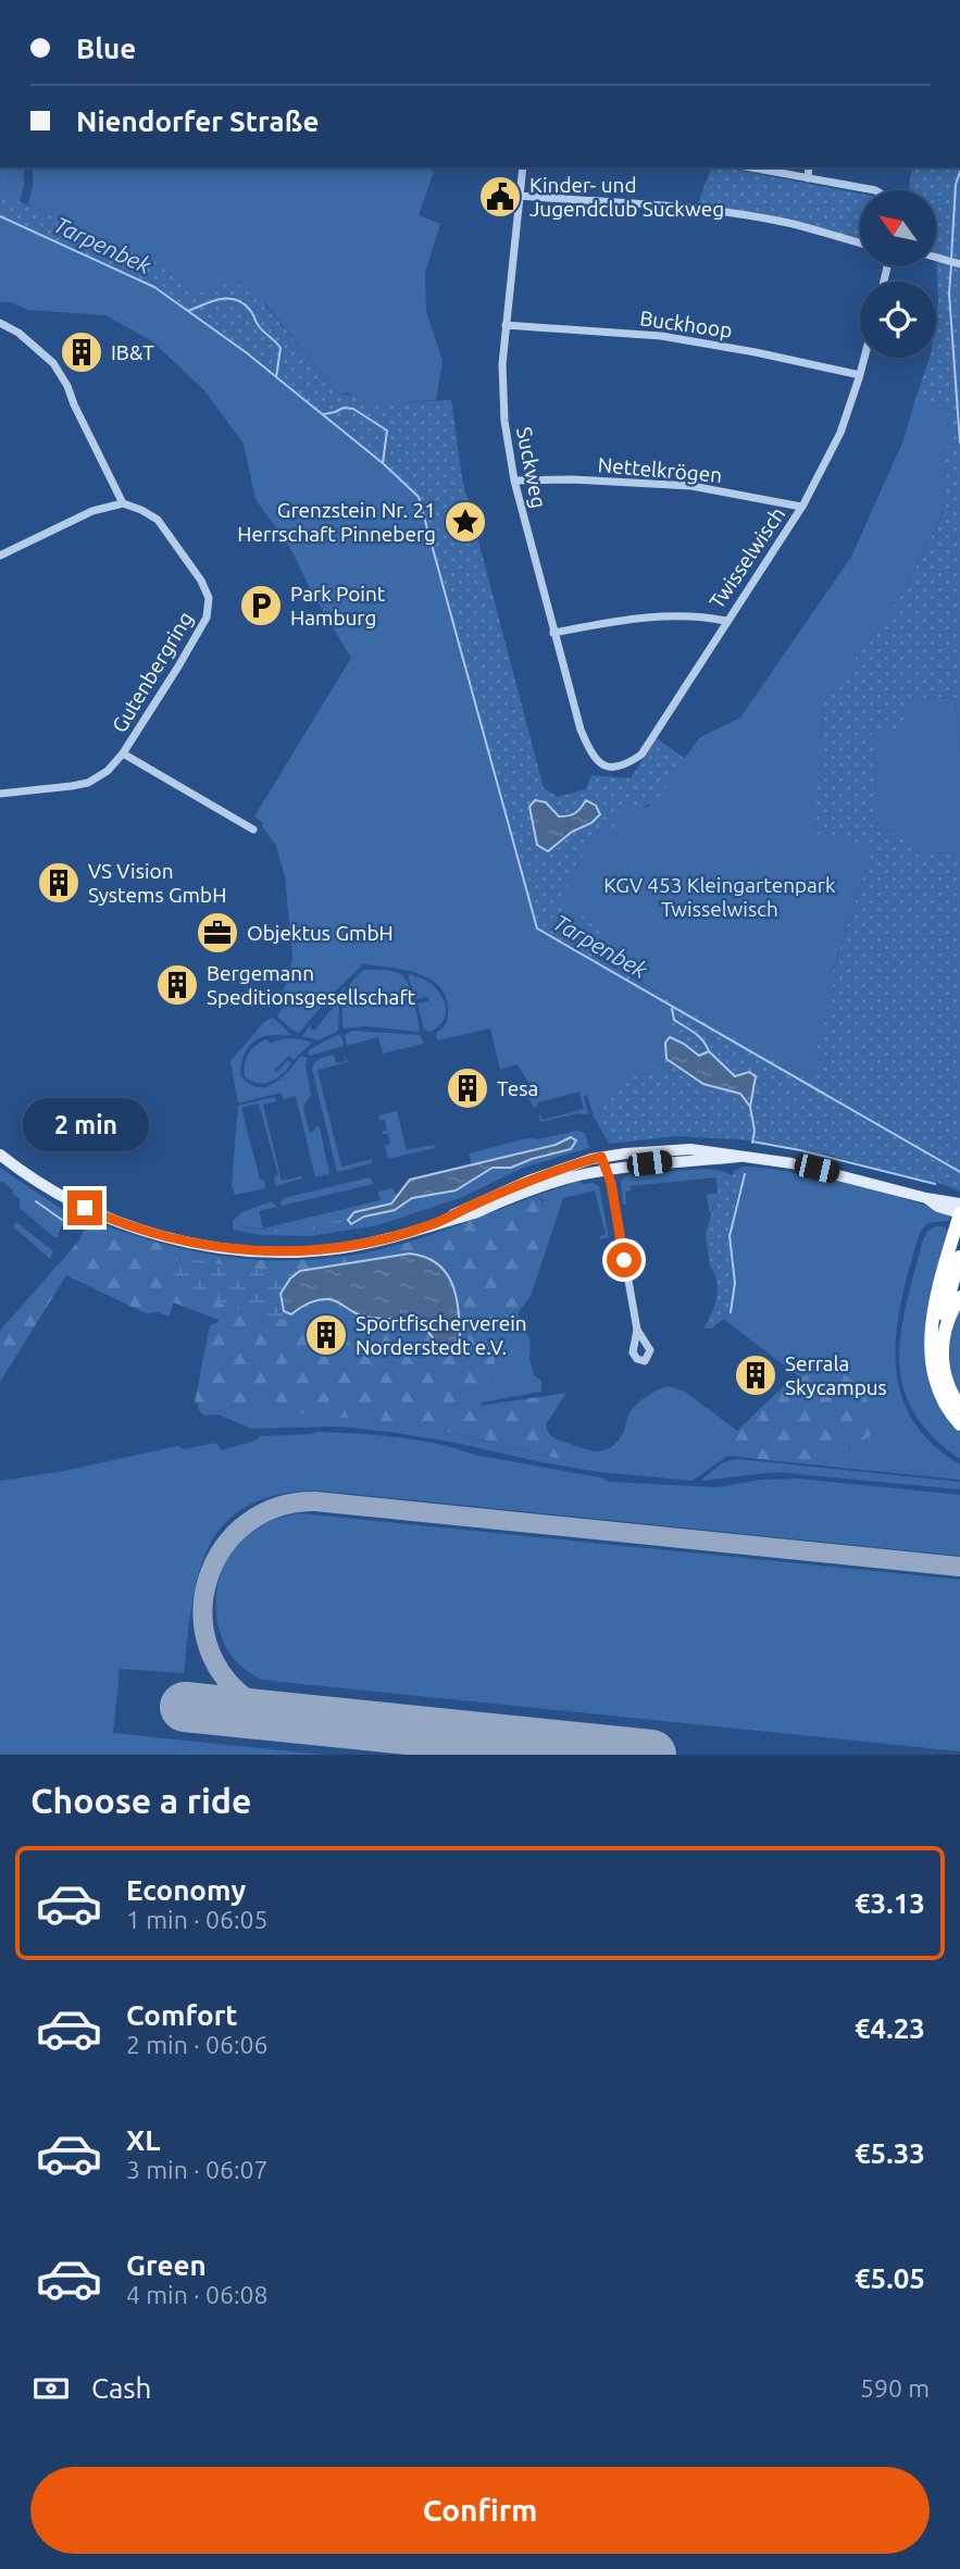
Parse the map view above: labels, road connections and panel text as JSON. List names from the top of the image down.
{
  "streets": {
    "street": [
      "Buckhoop",
      "Suckweg",
      "Nettelkrögen",
      "Twisselwisch",
      "Gutenbergring"
    ]
  },
  "crossings": [
    ["Buckhoop", "Suckweg"],
    ["Buckhoop", "Twisselwisch"],
    ["Suckweg", "Nettelkrögen"],
    ["Suckweg", "Twisselwisch"],
    ["Nettelkrögen", "Twisselwisch"]
  ],
  "water": ["Tarpenbek"],
  "parks": ["KGV 453 Kleingartenpark Twisselwisch"],
  "places": {
    "public building": ["Kinder- und Jugendclub Suckweg"],
    "building": [
      "IB&T",
      "VS Vision Systems GmbH",
      "Bergemann Speditionsgesellschaft",
      "Tesa",
      "Sportfischerverein Norderstedt e.V.",
      "Serrala Skycampus"
    ],
    "place": ["Grenzstein Nr. 21 Herrschaft Pinneberg"],
    "parking": ["Park Point Hamburg"],
    "office": ["Objektus GmbH"]
  },
  "north": "top left",
  "page": {
    "banner": ["Blue", "Niendorfer Straße"],
    "bubble": "2 min",
    "heading": "Choose a ride",
    "list": [
      {
        "name": "Economy",
        "note": "1 min · 06:05",
        "value": "€3.13"
      },
      {
        "name": "Comfort",
        "note": "2 min · 06:06",
        "value": "€4.23"
      },
      {
        "name": "XL",
        "note": "3 min · 06:07",
        "value": "€5.33"
      },
      {
        "name": "Green",
        "note": "4 min · 06:08",
        "value": "€5.05"
      }
    ],
    "pay": ["Cash", "590 m"],
    "buttons": "Confirm"
  }
}
